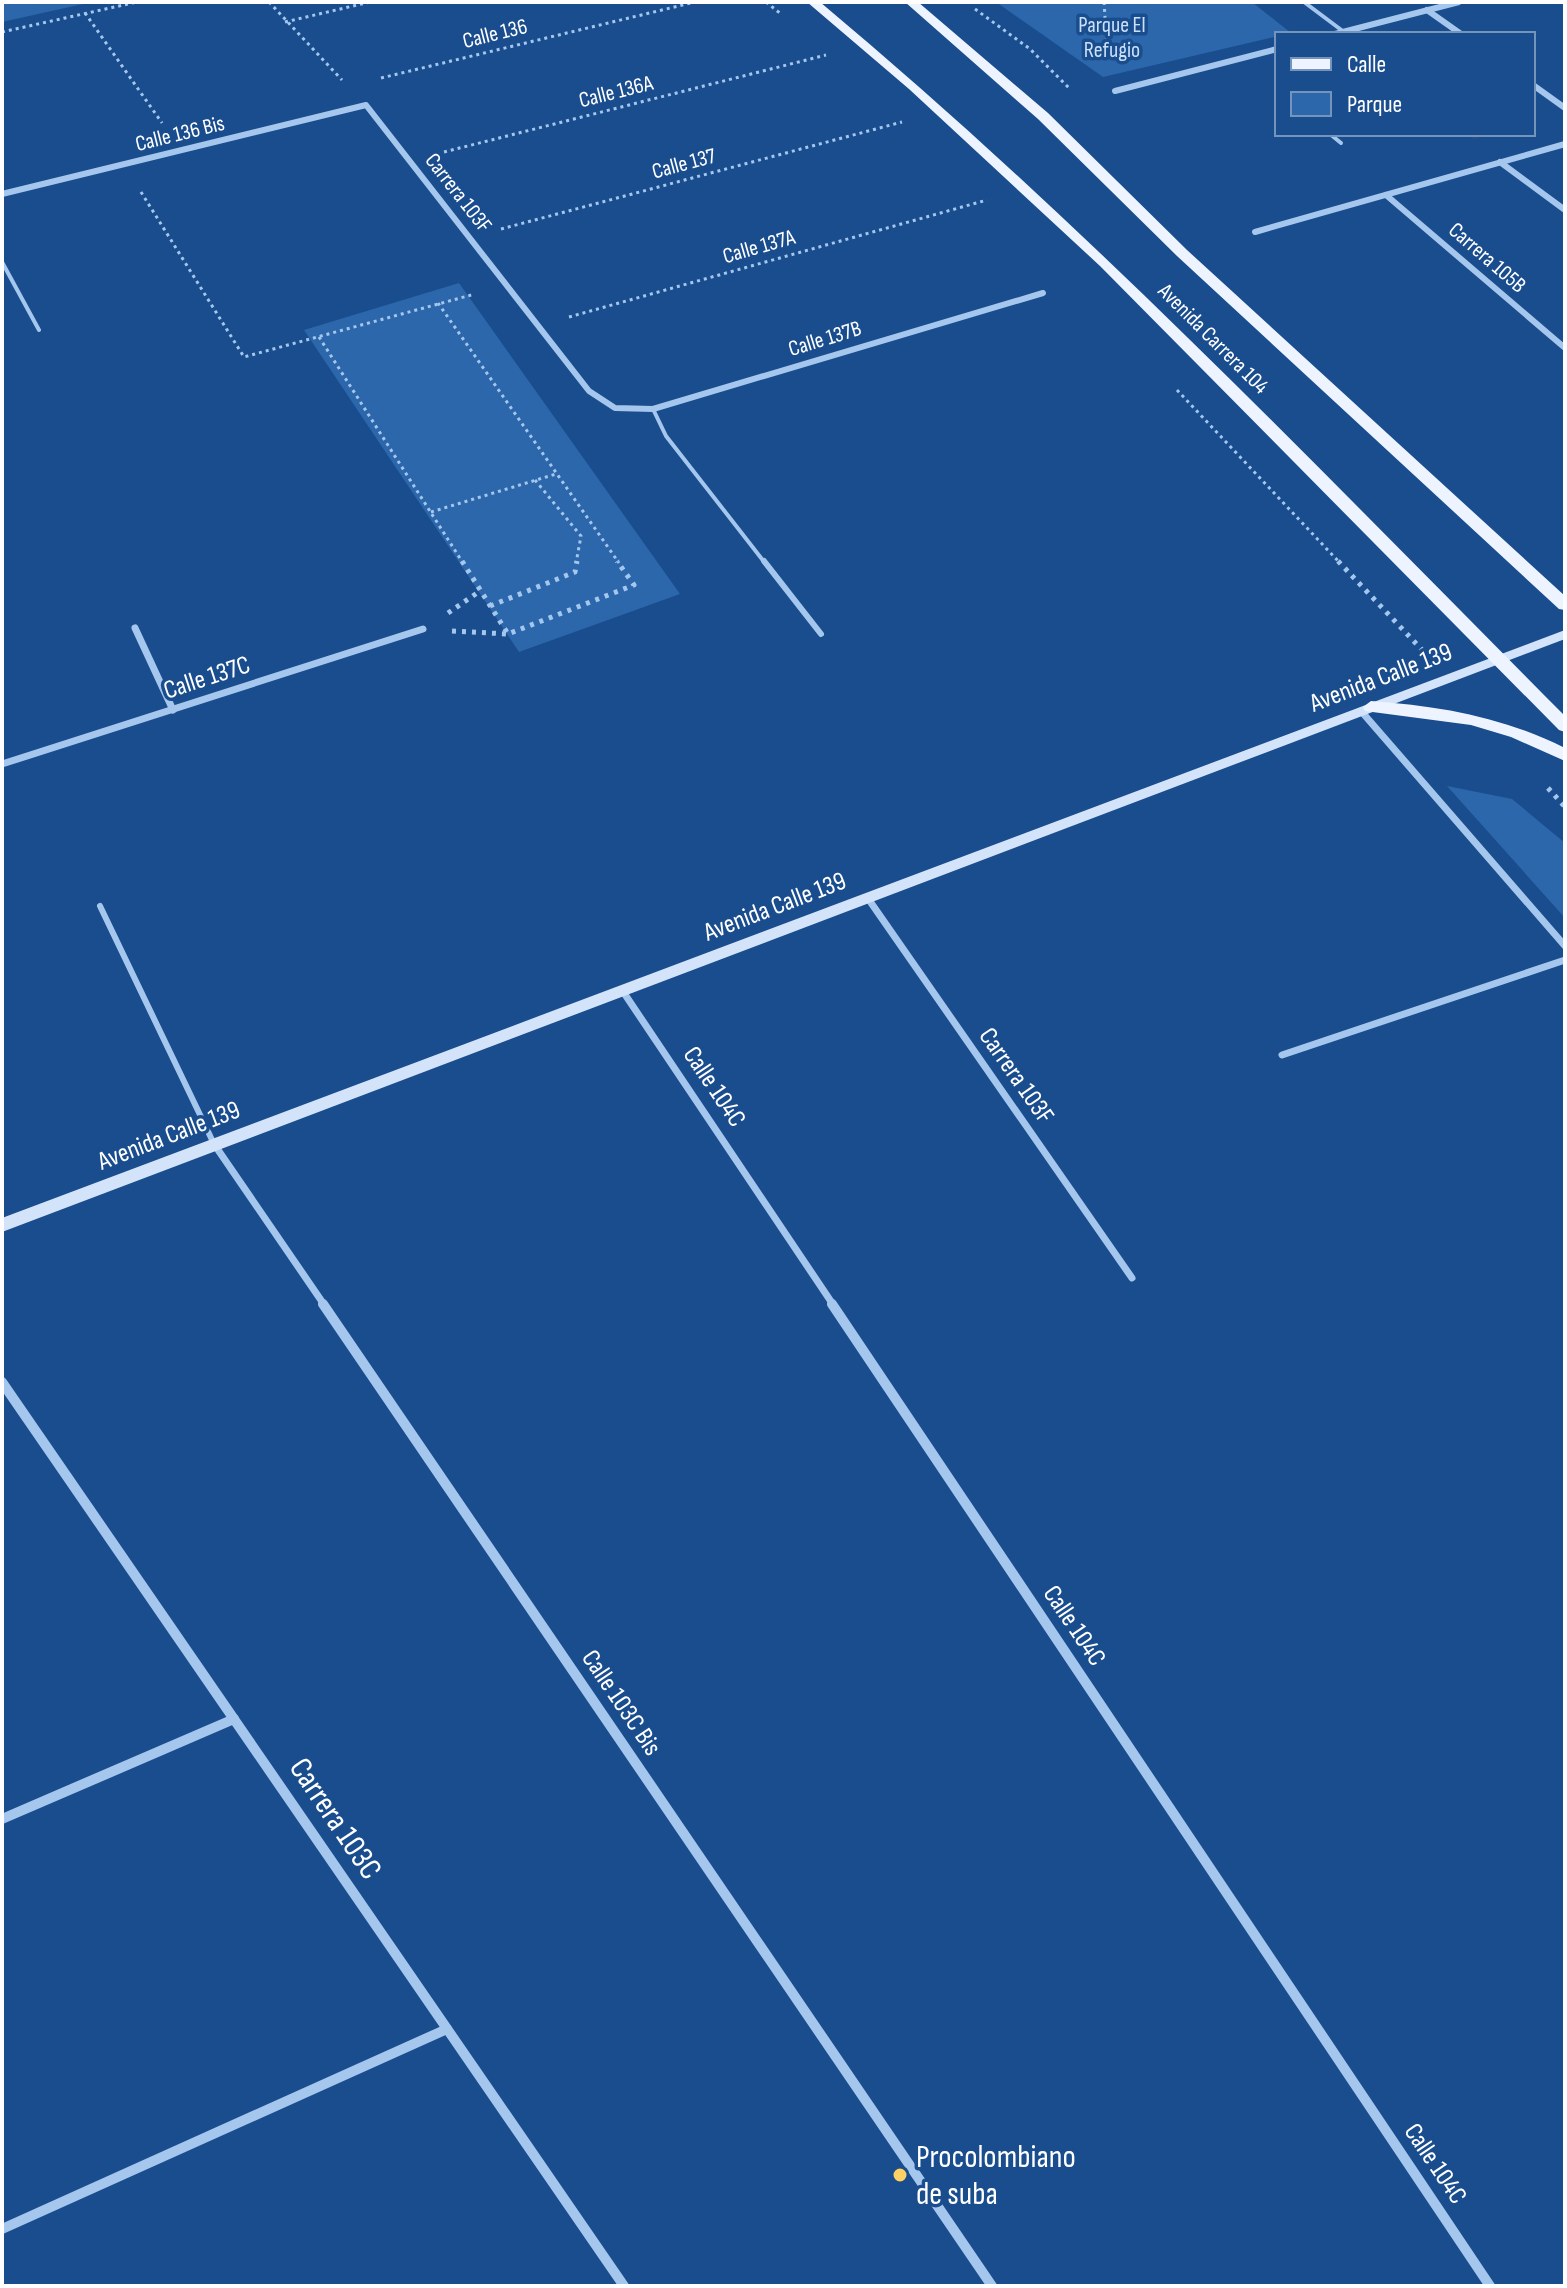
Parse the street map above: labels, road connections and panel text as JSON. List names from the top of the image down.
{
  "streets": {
    "main road": ["Avenida Carrera 104", "Avenida Calle 139"],
    "street": [
      "Calle 136 Bis",
      "Carrera 103F",
      "Carrera 105B",
      "Calle 137B",
      "Calle 137C",
      "Calle 104C",
      "Calle 103C Bis",
      "Carrera 103C"
    ],
    "path": [
      "Calle 136",
      "Calle 136A",
      "Calle 137",
      "Calle 137A"
    ]
  },
  "crossings": [
    ["Calle 136A", "Carrera 103F"],
    ["Calle 136 Bis", "Carrera 103F"],
    ["Calle 137", "Carrera 103F"],
    ["Carrera 103F", "Calle 137A"],
    ["Carrera 103F", "Calle 137B"],
    ["Carrera 103F", "Avenida Calle 139"],
    ["Avenida Carrera 104", "Avenida Calle 139"],
    ["Avenida Calle 139", "Calle 104C"],
    ["Avenida Calle 139", "Calle 103C Bis"]
  ],
  "parks": ["Parque El Refugio"],
  "places": ["Procolombiano de suba"],
  "legend": ["Calle", "Parque"]
}
